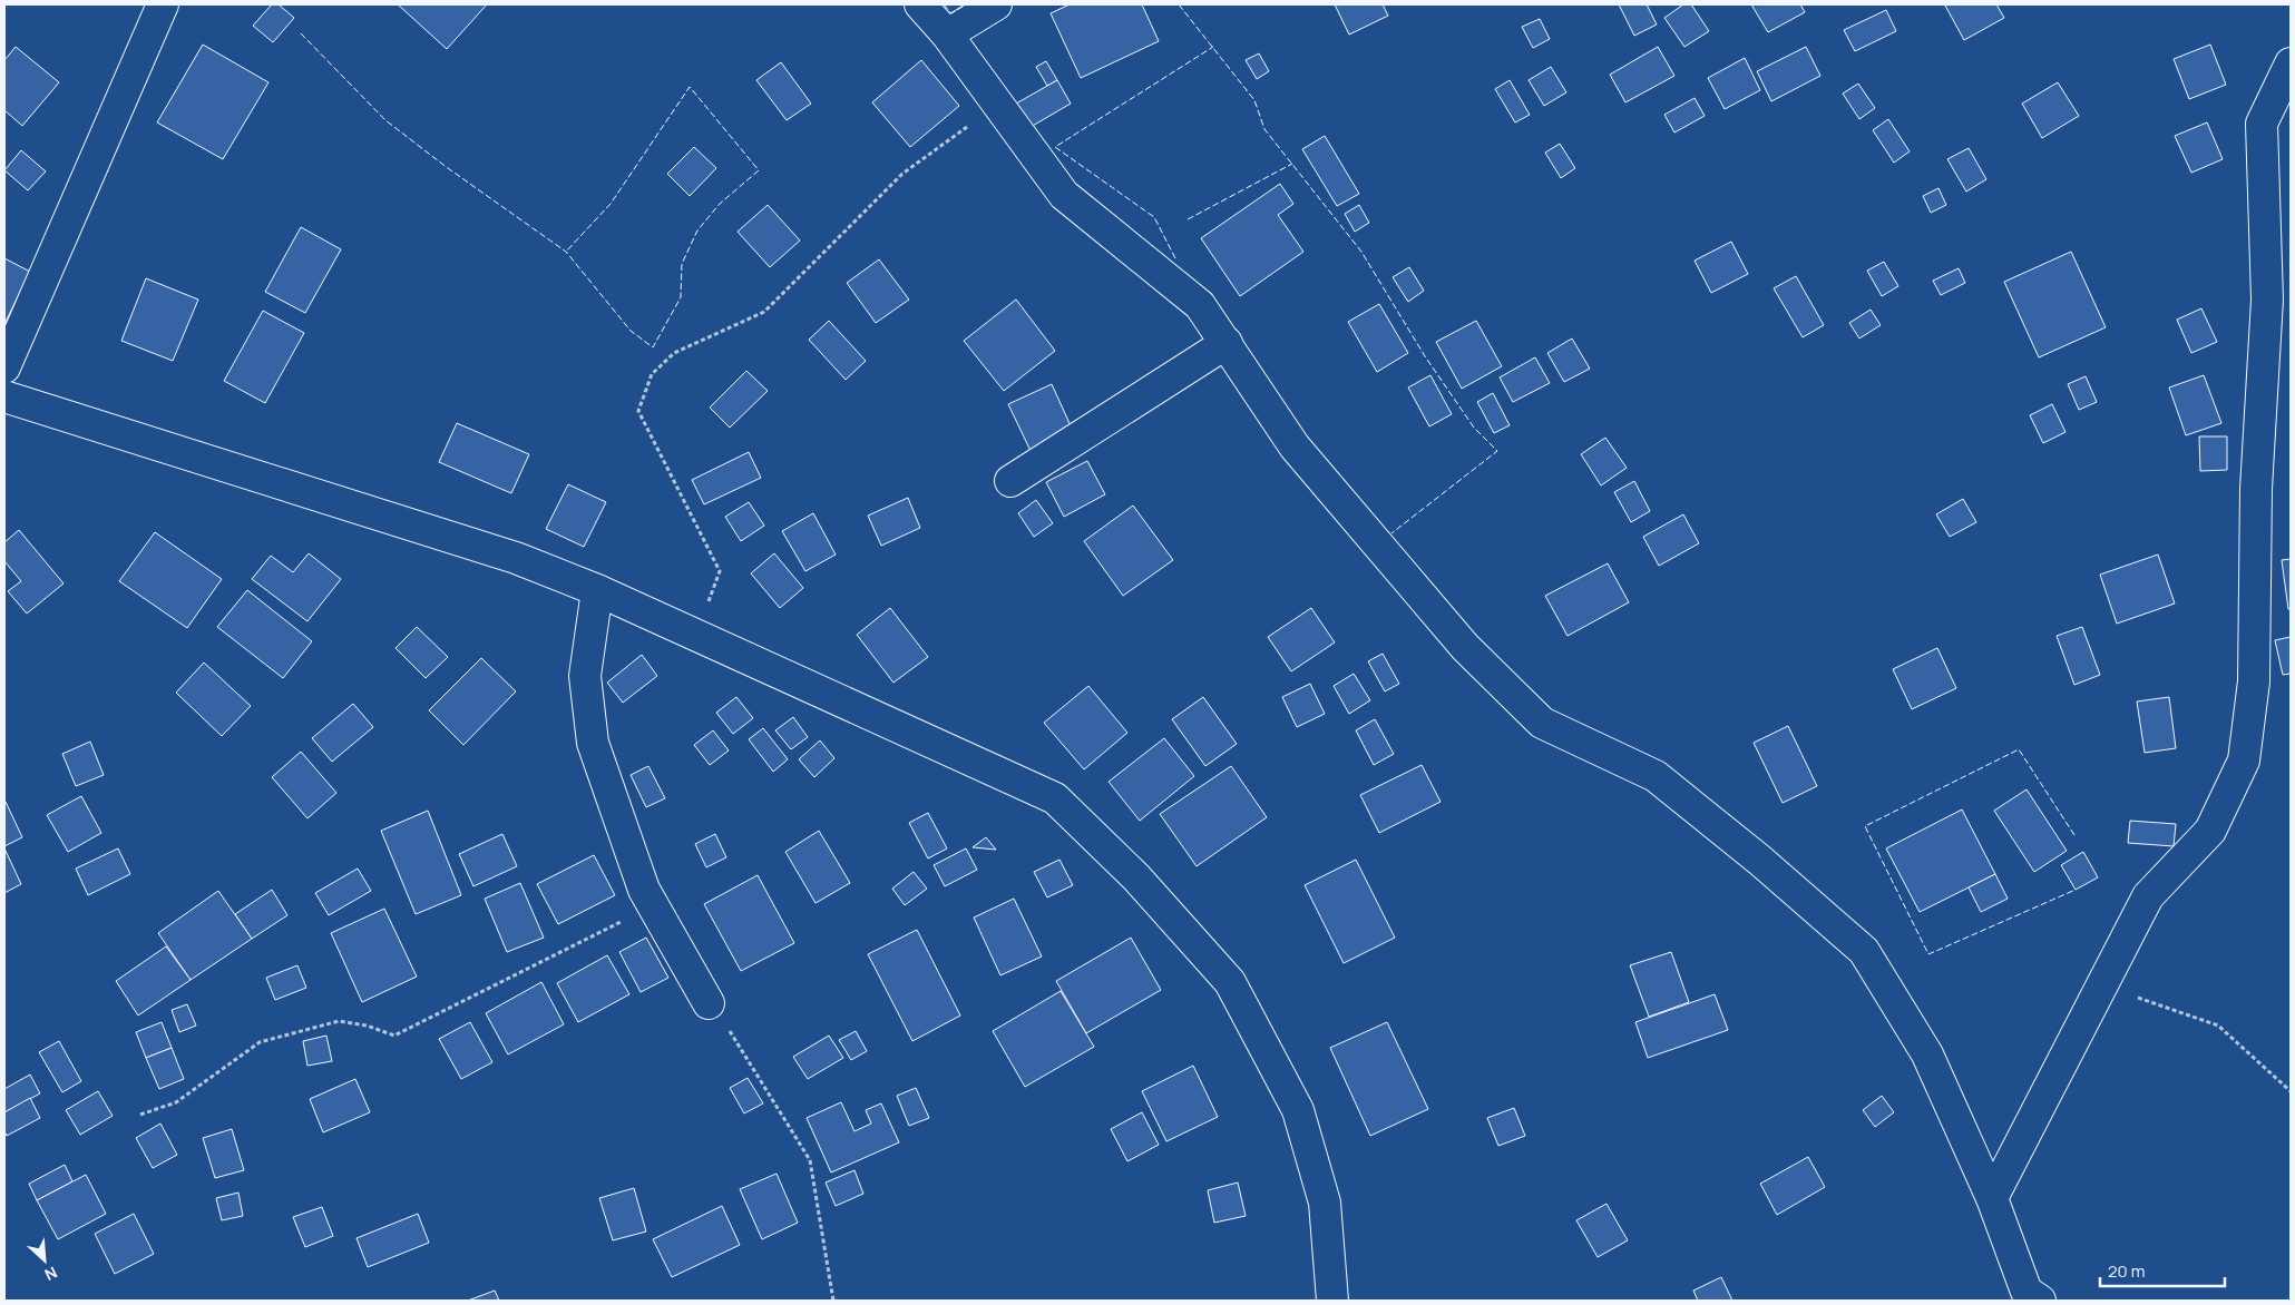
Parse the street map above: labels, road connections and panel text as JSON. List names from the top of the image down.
{
  "scale_bar": "20 m",
  "north": "bottom right"
}
